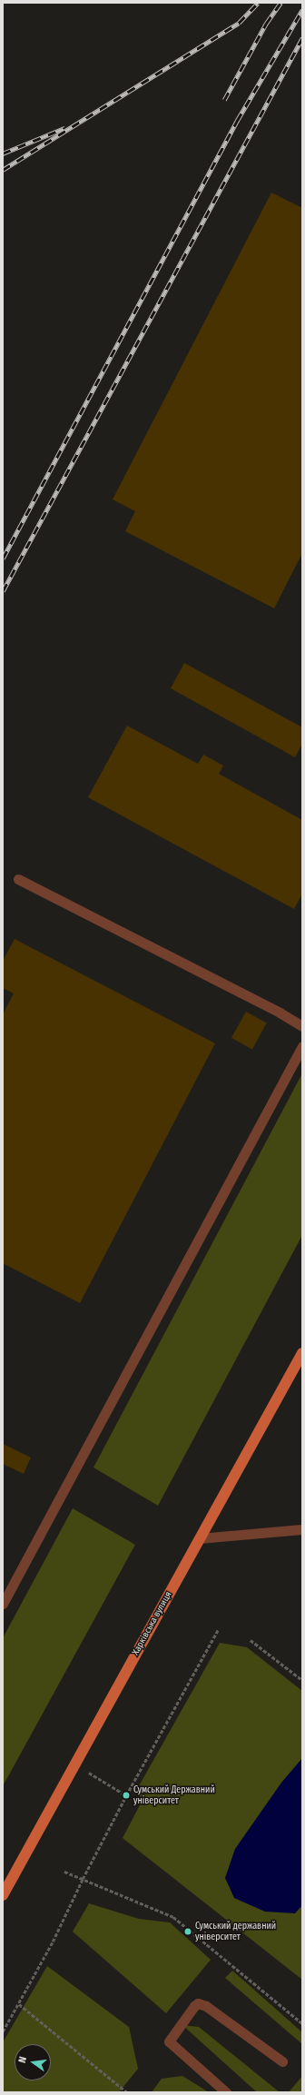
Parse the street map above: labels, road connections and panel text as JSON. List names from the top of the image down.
{
  "streets": {
    "main road": ["Харківська вулиця"]
  },
  "places": ["Сумський Державний університет", "Сумський державний університет"],
  "north": "left"
}
